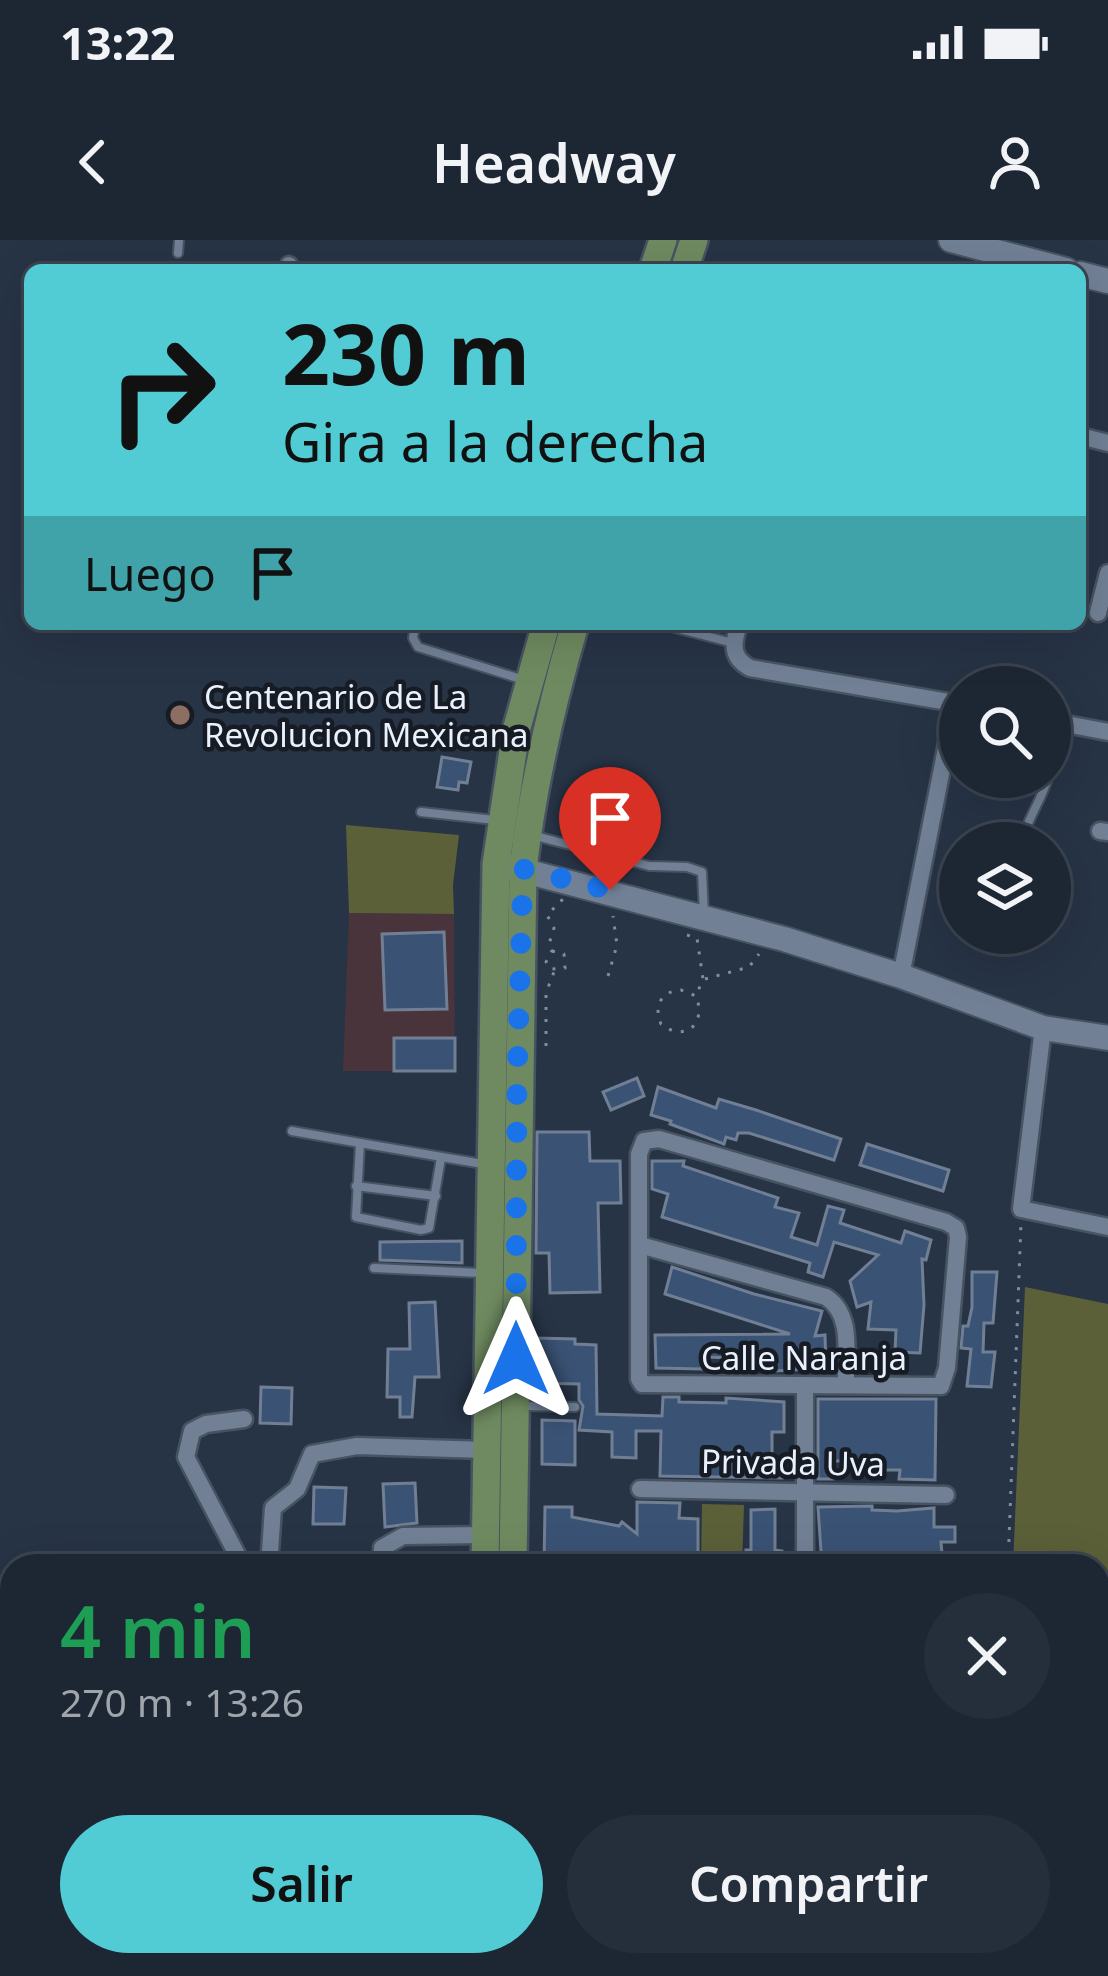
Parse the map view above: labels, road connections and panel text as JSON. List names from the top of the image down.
{
  "streets": {
    "street": ["Calle Naranja", "Privada Uva"]
  },
  "places": ["Centenario de La Revolucion Mexicana"],
  "page": {
    "status": "13:22",
    "header": "Headway",
    "turn": ["230 m", "Gira a la derecha"],
    "then": "Luego",
    "heading": ["4 min", "270 m · 13:26"],
    "buttons": ["Salir", "Compartir"]
  }
}
